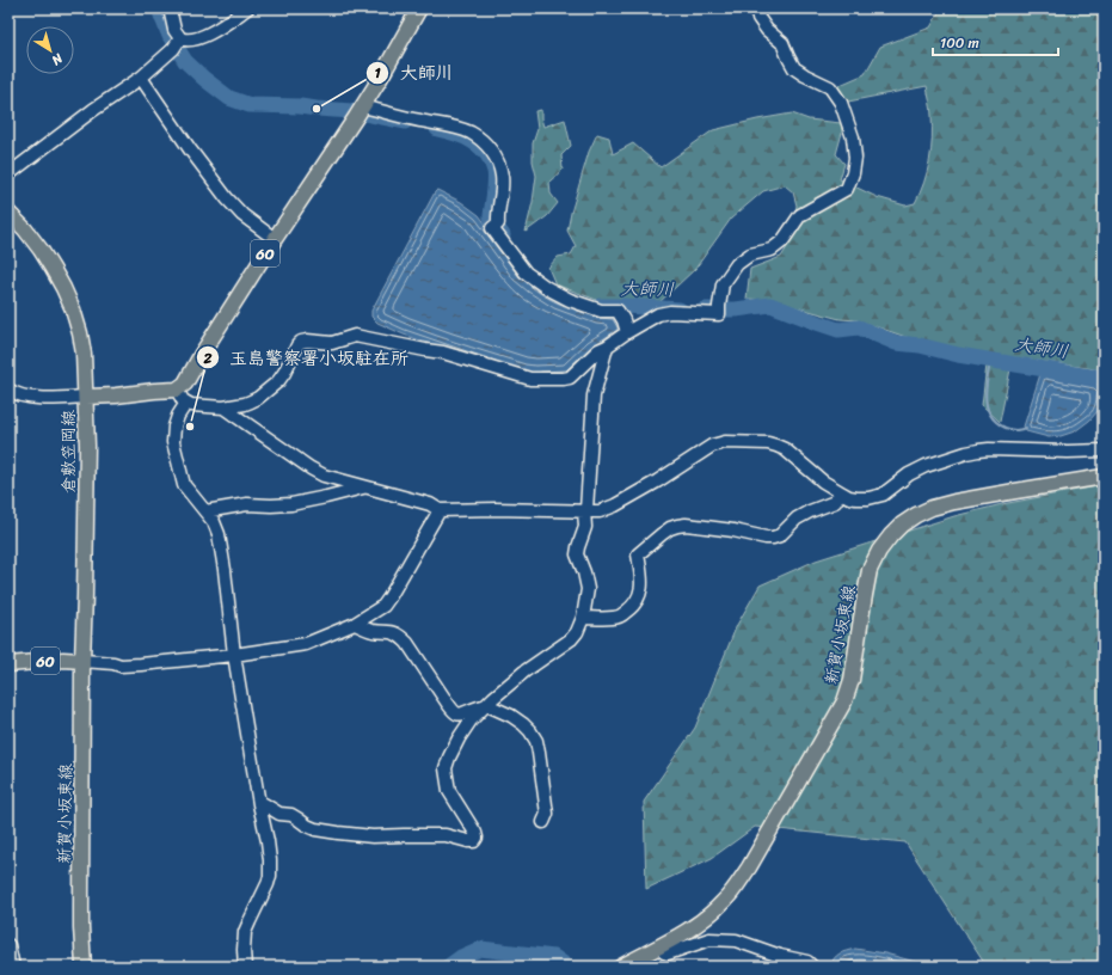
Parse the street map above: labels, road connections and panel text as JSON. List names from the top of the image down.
{
  "streets": {
    "main road": ["60", "倉敷笠岡線", "新賀小坂東線"]
  },
  "crossings": [
    ["60", "倉敷笠岡線"],
    ["60", "新賀小坂東線"],
    ["倉敷笠岡線", "新賀小坂東線"]
  ],
  "water": ["大師川"],
  "places": ["大師川", "玉島警察署小坂駐在所"],
  "scale_bar": "100 m",
  "north": "bottom right"
}
